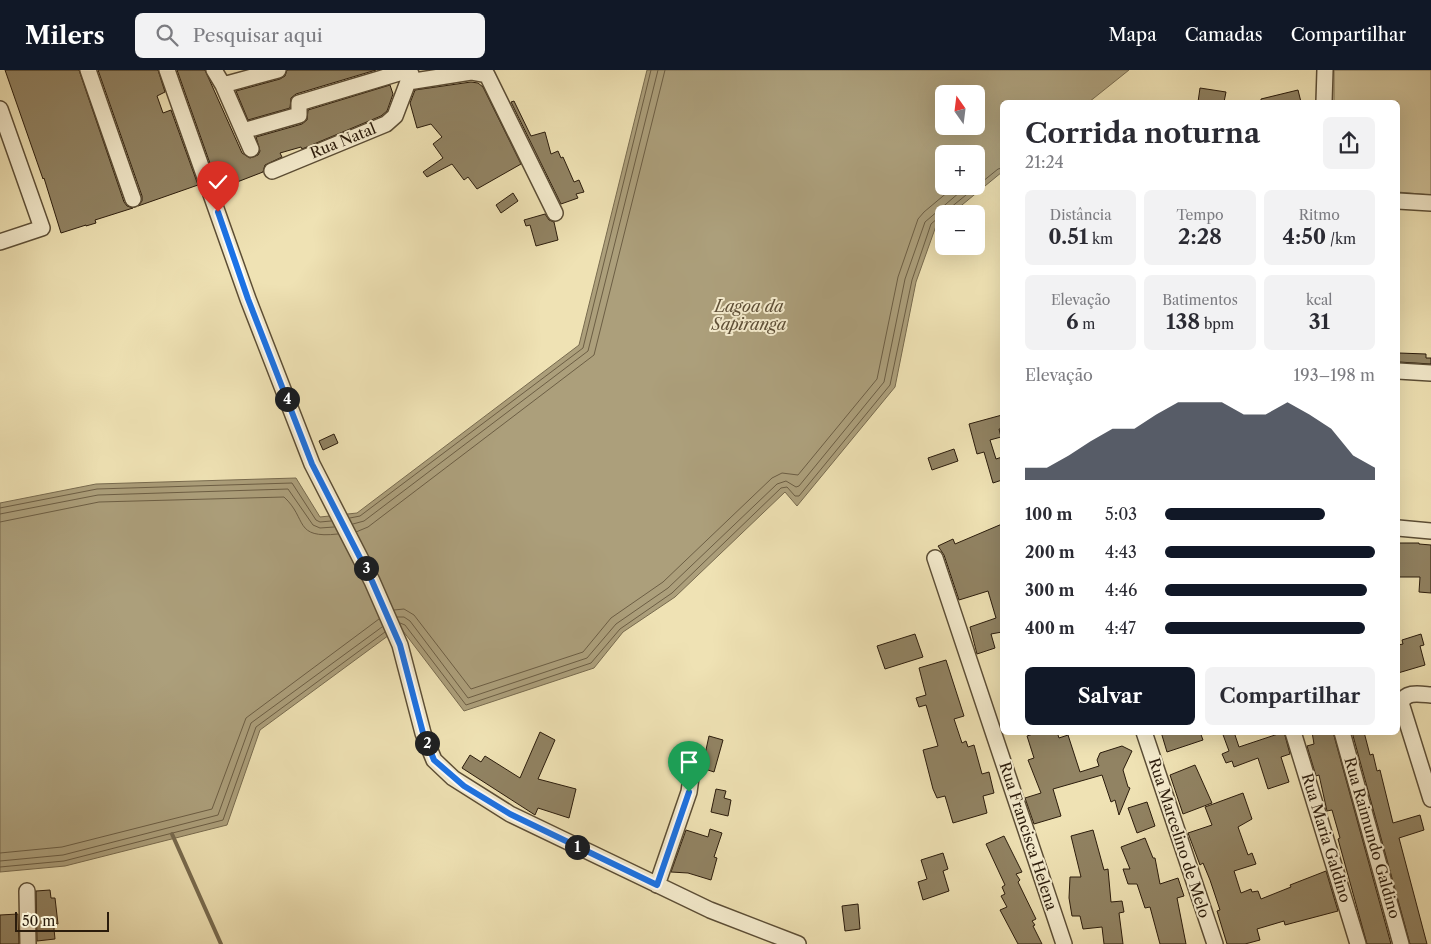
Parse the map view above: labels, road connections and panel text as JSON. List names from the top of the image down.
{
  "streets": {
    "street": [
      "Rua Natal",
      "Rua Francisca Helena",
      "Rua Marcelino de Melo",
      "Rua Maria Galdino",
      "Rua Raimundo Galdino"
    ]
  },
  "water": ["Lagoa da Sapiranga"],
  "scale_bar": "50 m",
  "north": "top",
  "page": {
    "header": "Milers",
    "search": "Pesquisar aqui",
    "nav": ["Mapa", "Camadas", "Compartilhar"],
    "map_buttons": ["+", "−"],
    "heading": ["Corrida noturna", "21:24"],
    "stats": [
      ["Distância", "0.51 km"],
      ["Tempo", "2:28"],
      ["Ritmo", "4:50 /km"],
      ["Elevação", "6 m"],
      ["Batimentos", "138 bpm"],
      ["kcal", "31"]
    ],
    "chart": ["Elevação", "193–198 m"],
    "pins": [
      "4",
      "3",
      "2",
      "1"
    ],
    "list": [
      {
        "name": "100 m",
        "note": "5:03"
      },
      {
        "name": "200 m",
        "note": "4:43"
      },
      {
        "name": "300 m",
        "note": "4:46"
      },
      {
        "name": "400 m",
        "note": "4:47"
      }
    ],
    "buttons": ["Salvar", "Compartilhar"],
    "scale": "50 m"
  }
}
